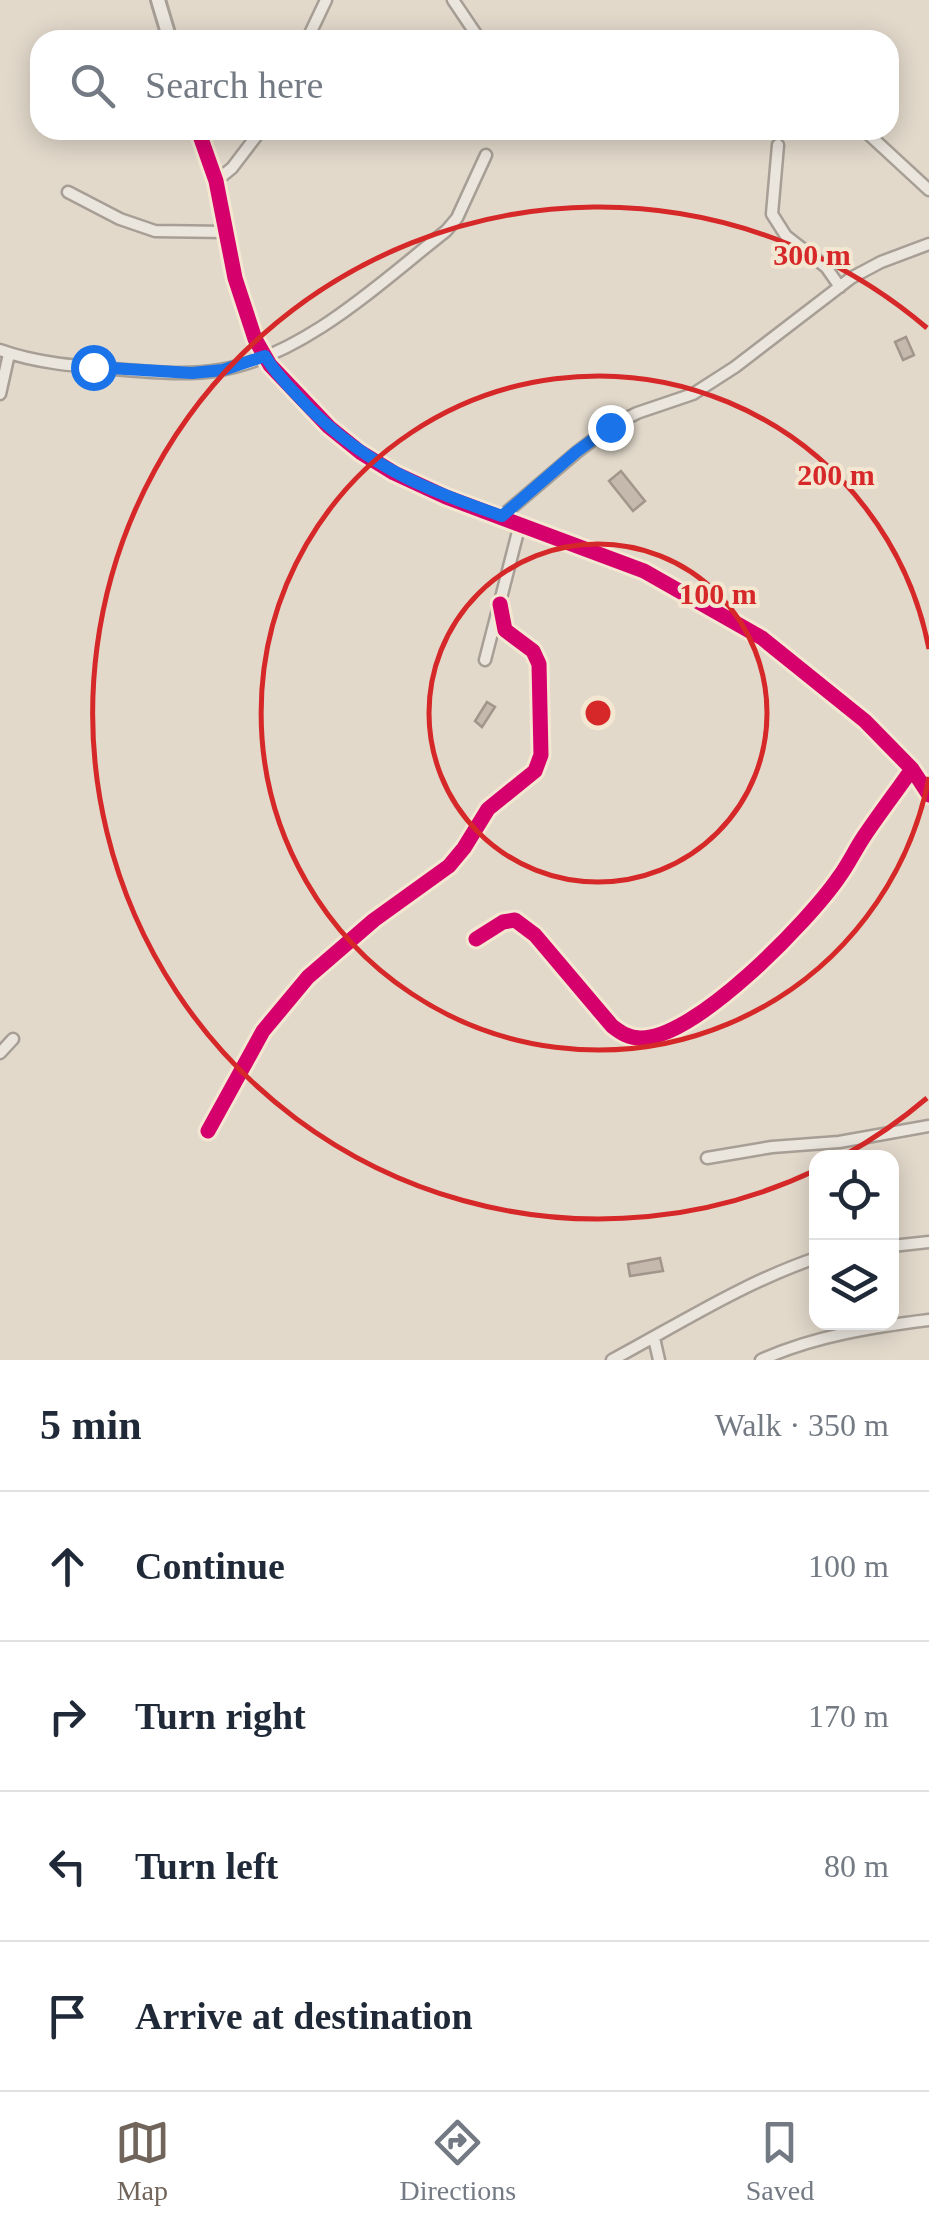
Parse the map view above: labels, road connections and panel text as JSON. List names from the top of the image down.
{
  "page": {
    "search": "Search here",
    "heading": ["5 min", "Walk · 350 m"],
    "list": [
      ["Continue", "100 m"],
      ["Turn right", "170 m"],
      ["Turn left", "80 m"],
      "Arrive at destination"
    ],
    "nav": ["Map", "Directions", "Saved"]
  },
  "rings": ["300 m", "200 m", "100 m"]
}
